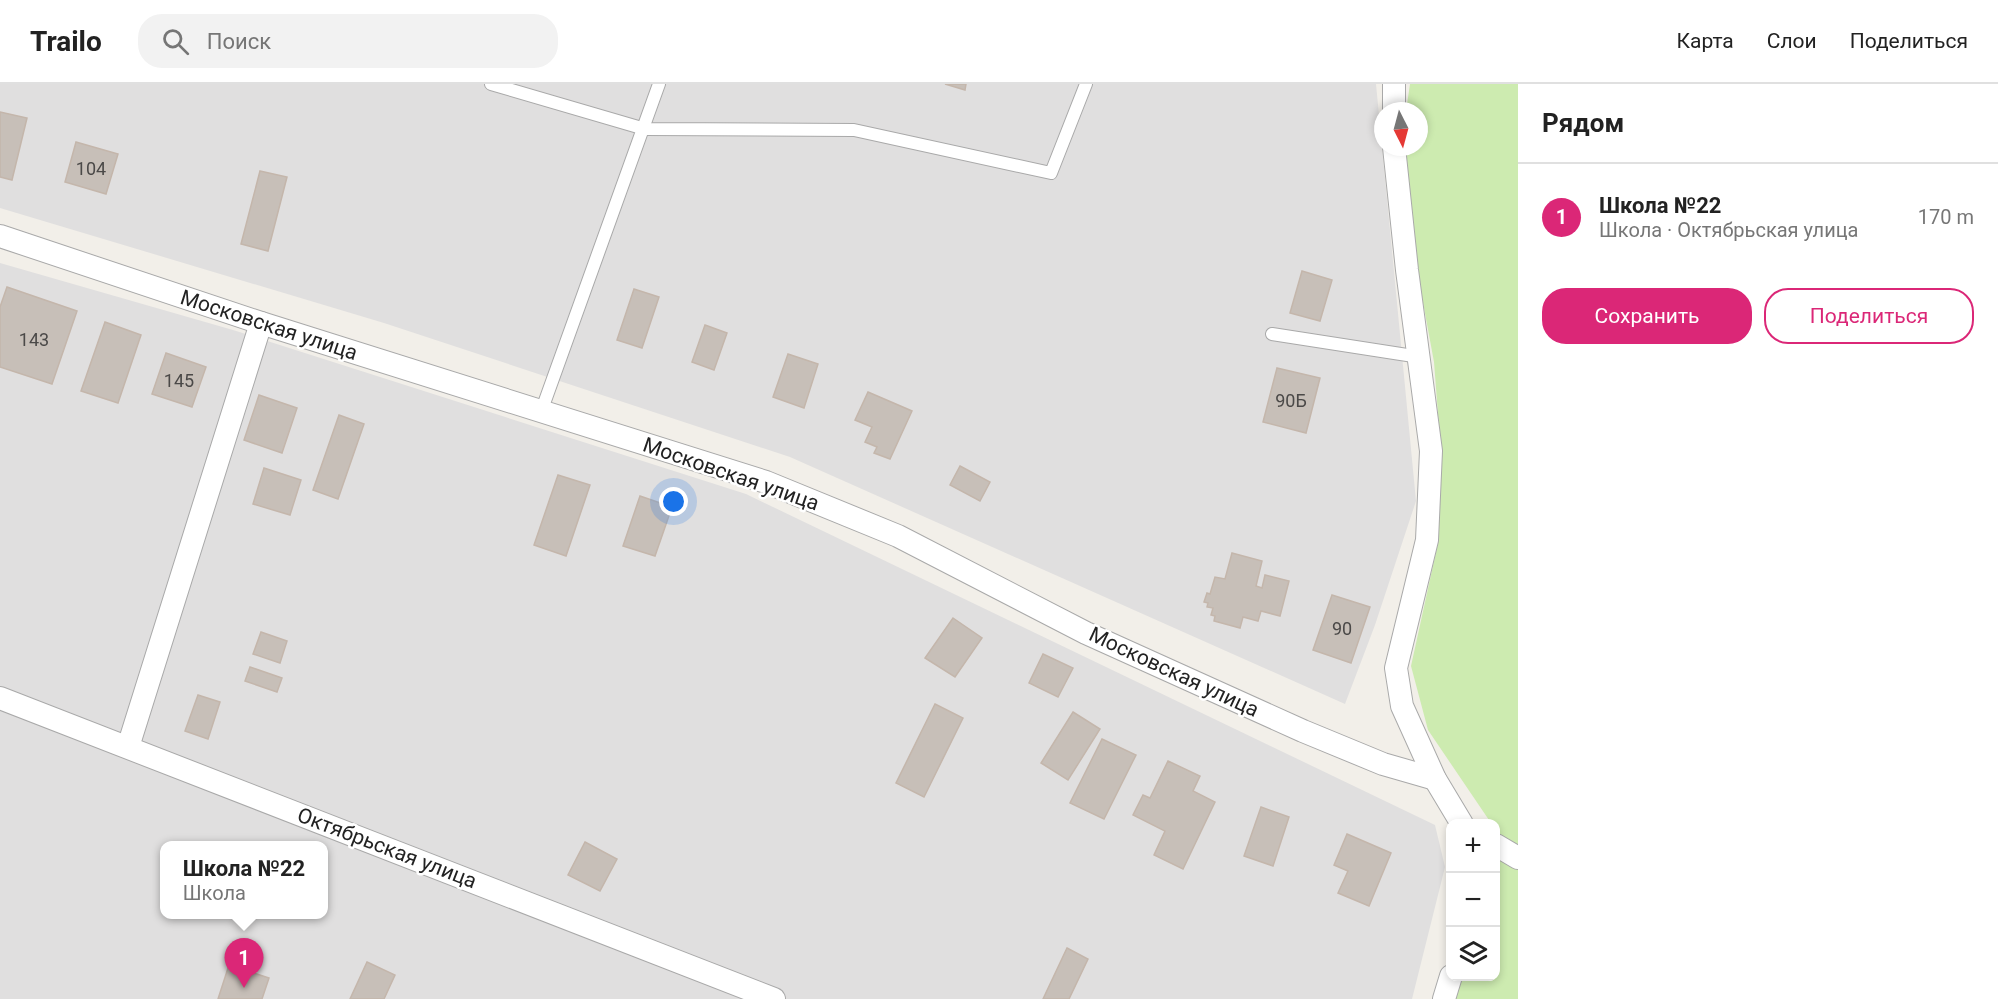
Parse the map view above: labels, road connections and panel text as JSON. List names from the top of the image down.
{
  "streets": {
    "street": ["Московская улица", "Октябрьская улица"]
  },
  "house_numbers": [
    "104",
    "143",
    "145",
    "90Б",
    "90"
  ],
  "north": "bottom",
  "page": {
    "header": "Trailo",
    "search": "Поиск",
    "nav": ["Карта", "Слои", "Поделиться"],
    "heading": "Рядом",
    "list": [
      {
        "mark": "1",
        "name": "Школа №22",
        "note": "Школа · Октябрьская улица",
        "value": "170 m"
      }
    ],
    "buttons": ["Сохранить", "Поделиться"],
    "map_buttons": ["+", "−"],
    "popup": ["Школа №22", "Школа"],
    "pins": "1"
  }
}
